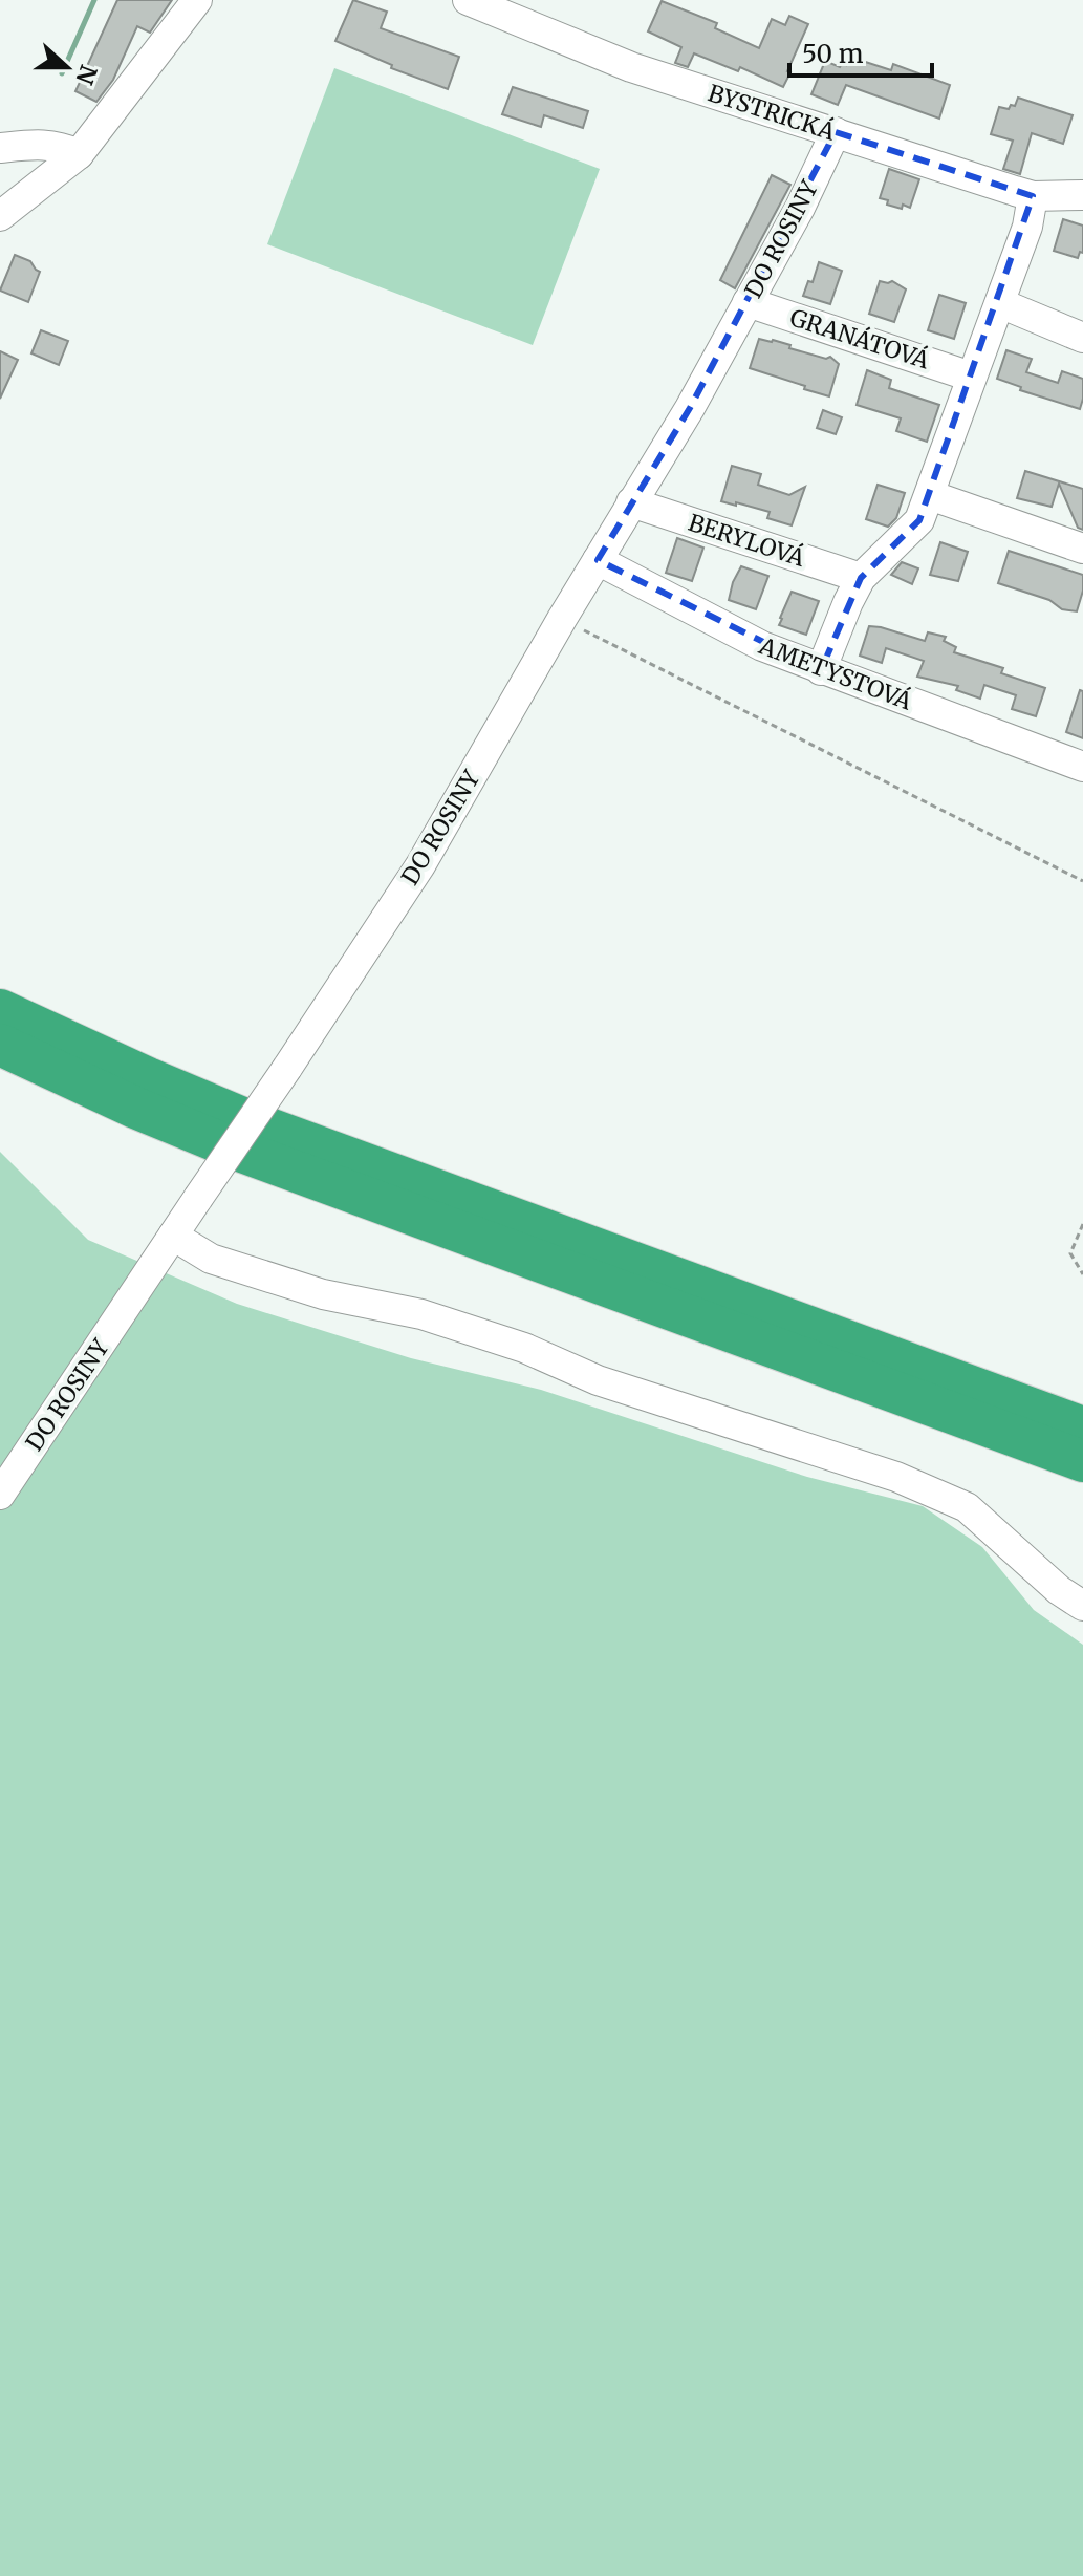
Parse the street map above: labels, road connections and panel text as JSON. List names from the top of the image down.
{
  "streets": {
    "street": [
      "BYSTRICKÁ",
      "DO ROSINY",
      "GRANÁTOVÁ",
      "BERYLOVÁ",
      "AMETYSTOVÁ"
    ]
  },
  "crossings": [
    ["BYSTRICKÁ", "DO ROSINY"],
    ["DO ROSINY", "GRANÁTOVÁ"],
    ["DO ROSINY", "BERYLOVÁ"],
    ["DO ROSINY", "AMETYSTOVÁ"]
  ],
  "scale_bar": "50 m",
  "north": "right"
}
